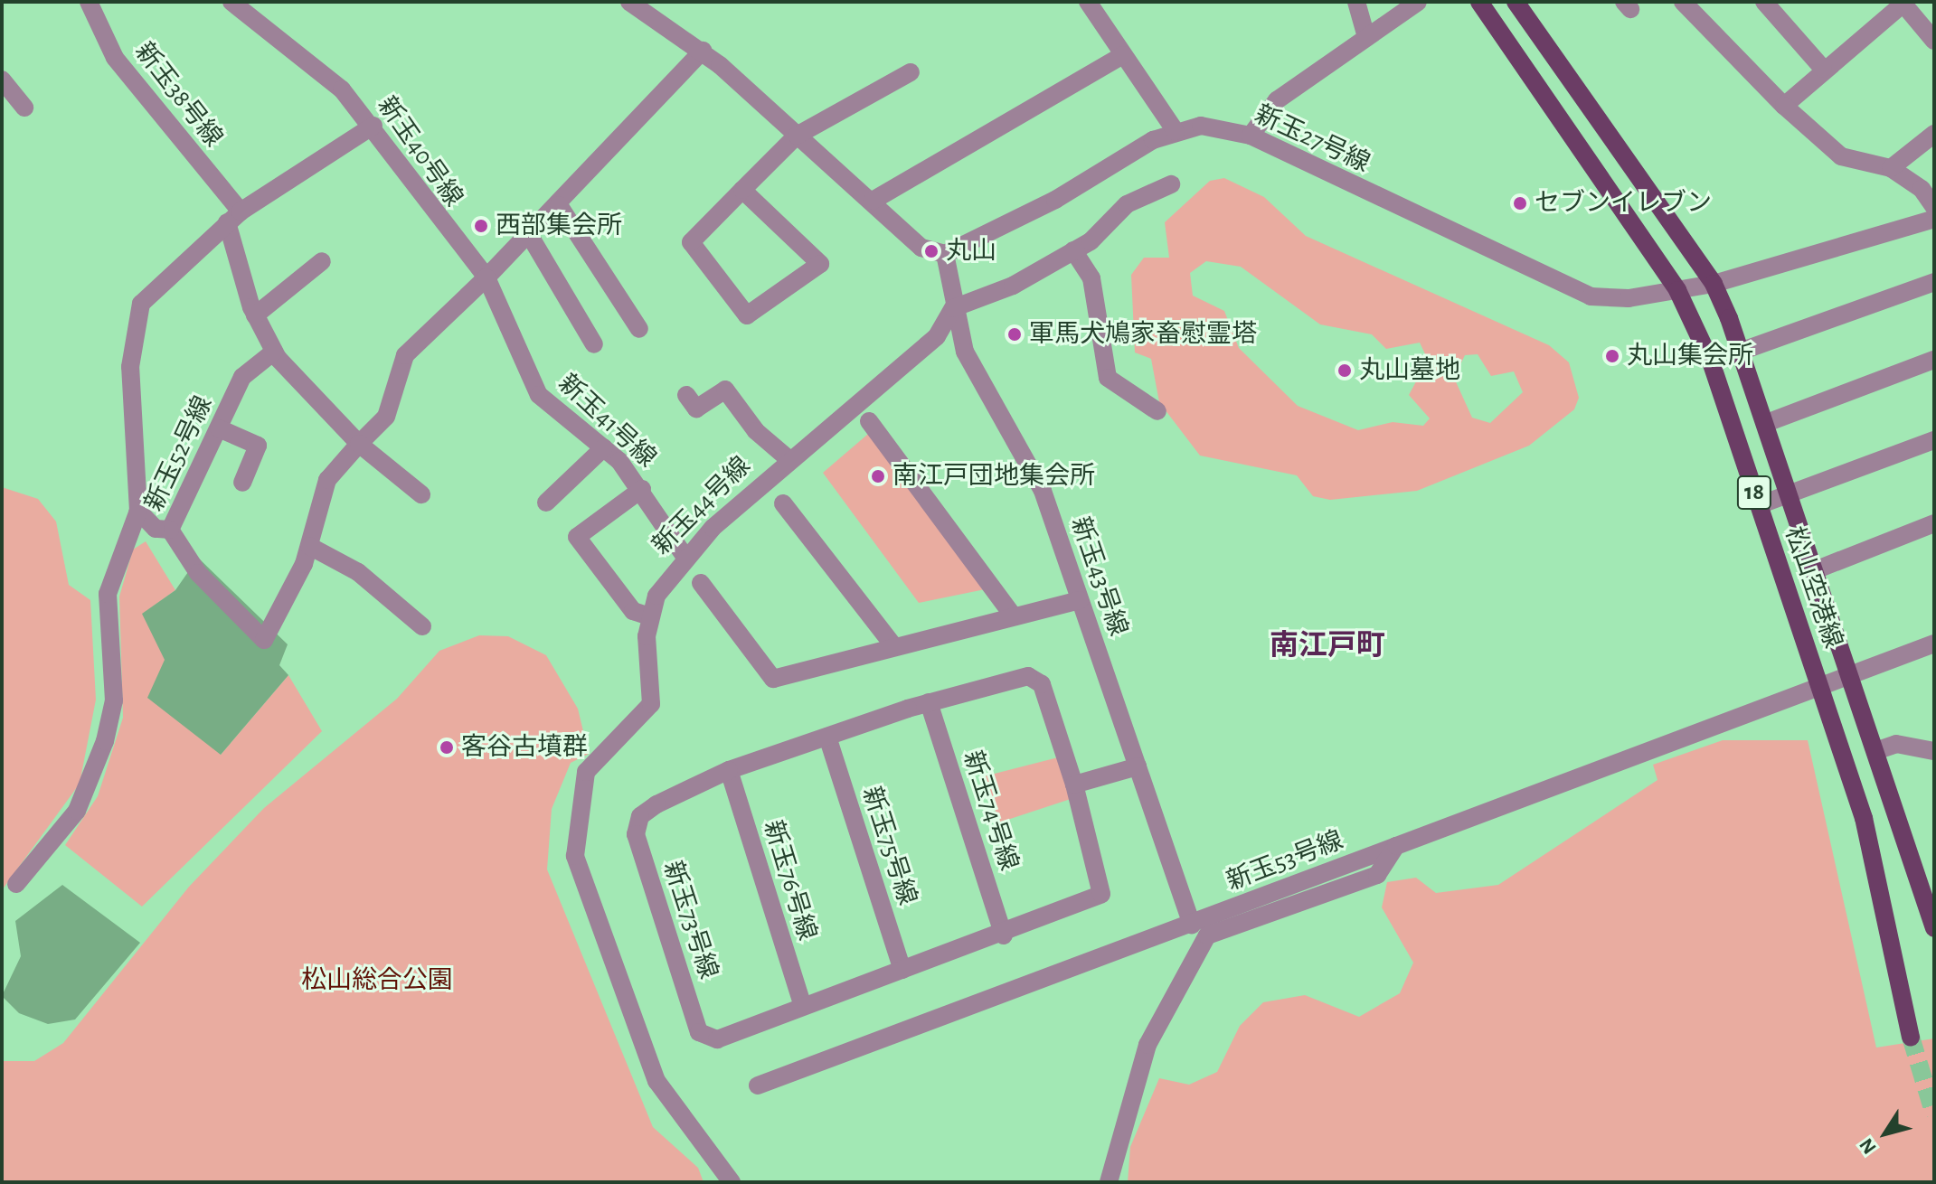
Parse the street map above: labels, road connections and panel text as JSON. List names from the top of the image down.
{
  "streets": {
    "main road": ["18", "松山空港線"],
    "street": [
      "新玉38号線",
      "新玉27号線",
      "新玉40号線",
      "新玉41号線",
      "新玉52号線",
      "新玉44号線",
      "新玉43号線",
      "新玉74号線",
      "新玉75号線",
      "新玉53号線",
      "新玉76号線",
      "新玉73号線"
    ]
  },
  "crossings": [
    ["新玉27号線", "新玉43号線"],
    ["新玉27号線", "松山空港線"],
    ["新玉40号線", "新玉41号線"],
    ["新玉40号線", "新玉52号線"],
    ["新玉41号線", "新玉52号線"],
    ["新玉41号線", "新玉44号線"],
    ["新玉44号線", "新玉43号線"],
    ["新玉43号線", "新玉53号線"],
    ["松山空港線", "新玉53号線"],
    ["新玉74号線", "新玉73号線"],
    ["新玉75号線", "新玉73号線"],
    ["新玉76号線", "新玉73号線"]
  ],
  "districts": ["南江戸町"],
  "parks": ["松山総合公園"],
  "places": [
    "セブンイレブン",
    "西部集会所",
    "丸山",
    "軍馬犬鳩家畜慰霊塔",
    "丸山集会所",
    "丸山墓地",
    "南江戸団地集会所",
    "客谷古墳群"
  ],
  "north": "bottom left"
}
